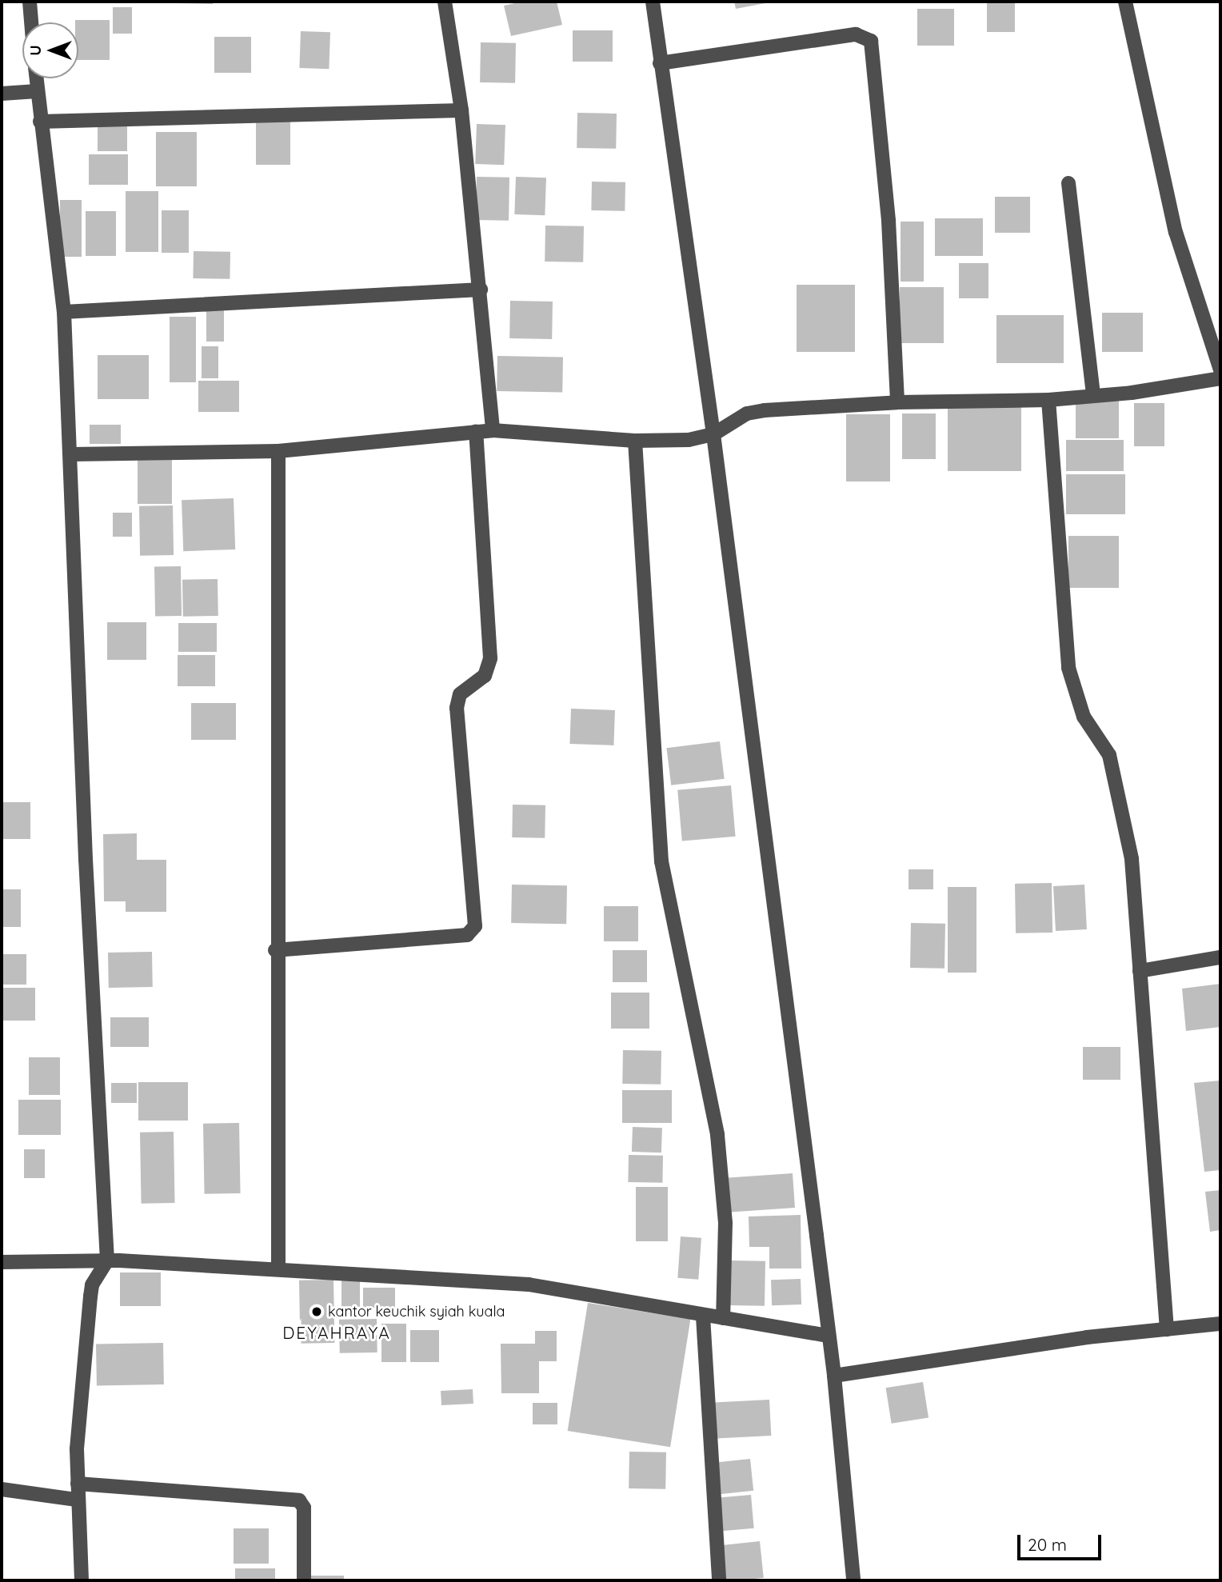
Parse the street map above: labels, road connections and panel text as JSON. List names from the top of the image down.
{
  "districts": ["DEYAHRAYA"],
  "places": ["kantor keuchik syiah kuala"],
  "scale_bar": "20 m",
  "north": "left"
}
